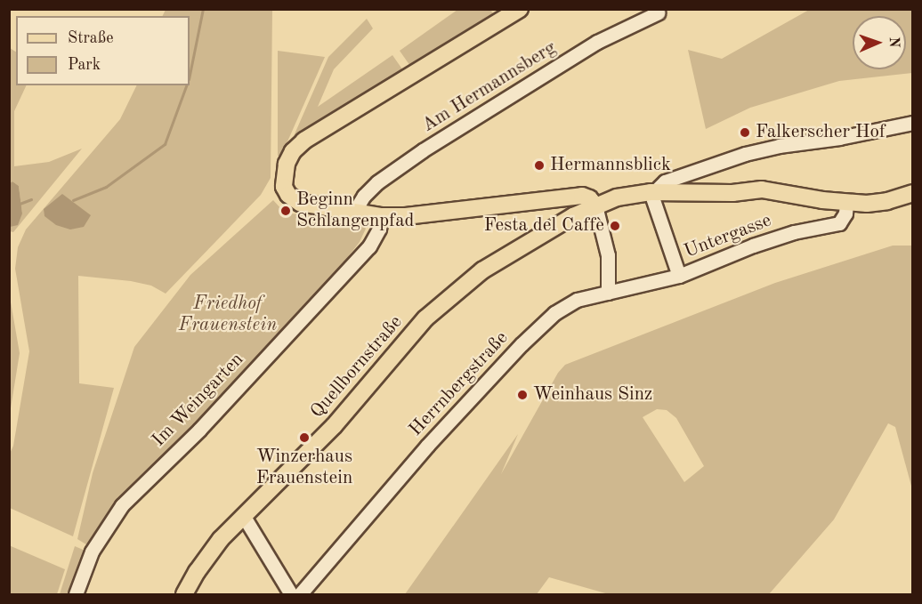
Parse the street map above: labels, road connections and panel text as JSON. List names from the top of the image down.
{
  "streets": {
    "main road": ["Quellbornstraße"],
    "street": [
      "Am Hermannsberg",
      "Untergasse",
      "Herrnbergstraße",
      "Im Weingarten"
    ]
  },
  "crossings": [
    ["Untergasse", "Quellbornstraße"],
    ["Untergasse", "Herrnbergstraße"]
  ],
  "parks": ["Friedhof Frauenstein"],
  "places": [
    "Falkerscher Hof",
    "Hermannsblick",
    "Beginn Schlangenpfad",
    "Festa del Caffè",
    "Weinhaus Sinz",
    "Winzerhaus Frauenstein"
  ],
  "legend": ["Straße", "Park"],
  "north": "right"
}
